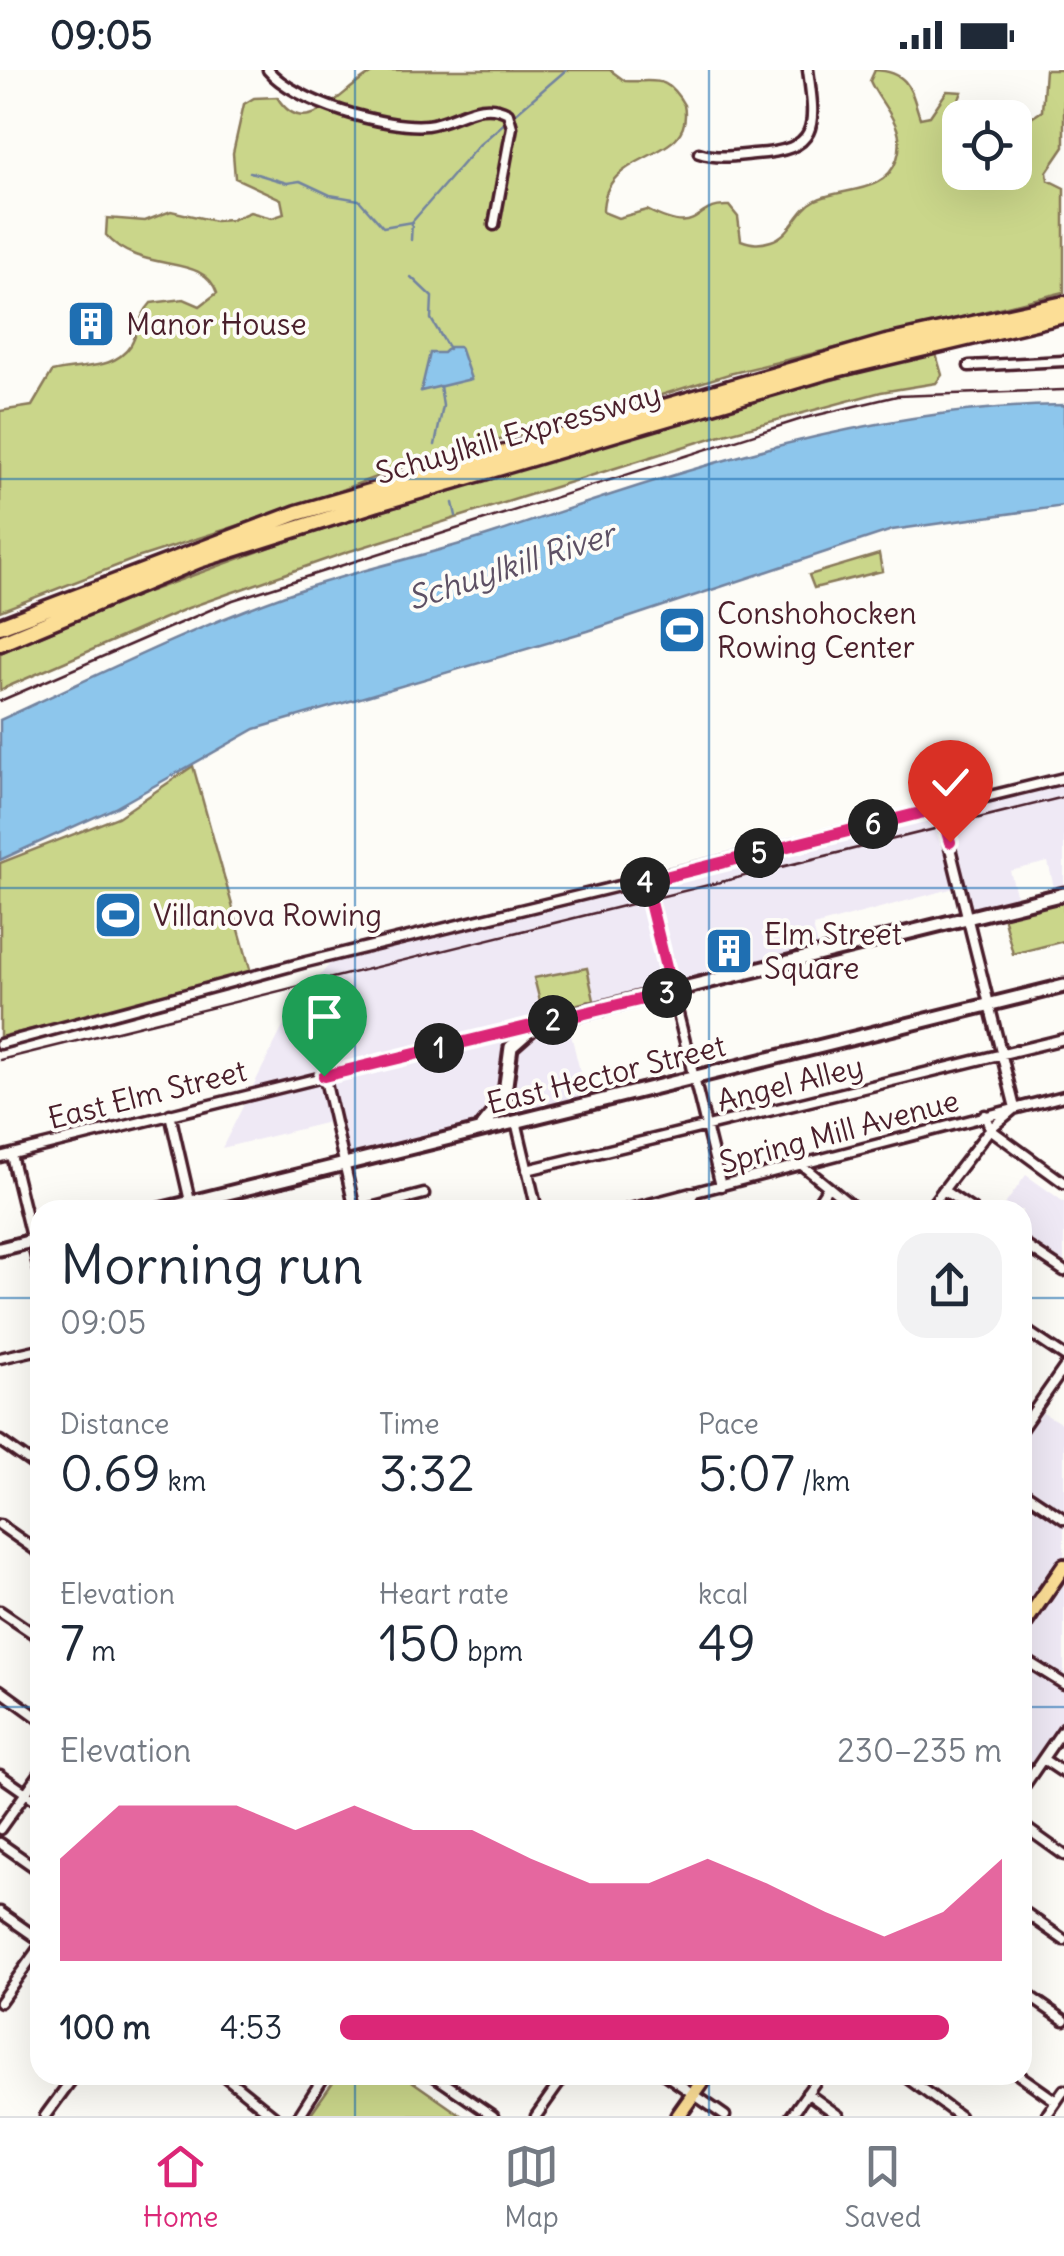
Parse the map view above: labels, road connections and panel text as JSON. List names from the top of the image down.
{
  "streets": {
    "highway": ["Schuylkill Expressway"],
    "main road": ["East Hector Street", "East Elm Street"],
    "street": ["Angel Alley", "Spring Mill Avenue"]
  },
  "water": ["Schuylkill River"],
  "places": {
    "building": ["Manor House", "Elm Street Square"],
    "sports": ["Conshohocken Rowing Center", "Villanova Rowing"]
  },
  "page": {
    "status": "09:05",
    "pins": [
      "6",
      "5",
      "4",
      "3",
      "2",
      "1"
    ],
    "heading": ["Morning run", "09:05"],
    "stats": [
      ["Distance", "0.69 km"],
      ["Time", "3:32"],
      ["Pace", "5:07 /km"],
      ["Elevation", "7 m"],
      ["Heart rate", "150 bpm"],
      ["kcal", "49"]
    ],
    "chart": ["Elevation", "230–235 m"],
    "list": [
      {
        "name": "100 m",
        "note": "4:53"
      }
    ],
    "tabs": ["Home", "Map", "Saved"]
  }
}
